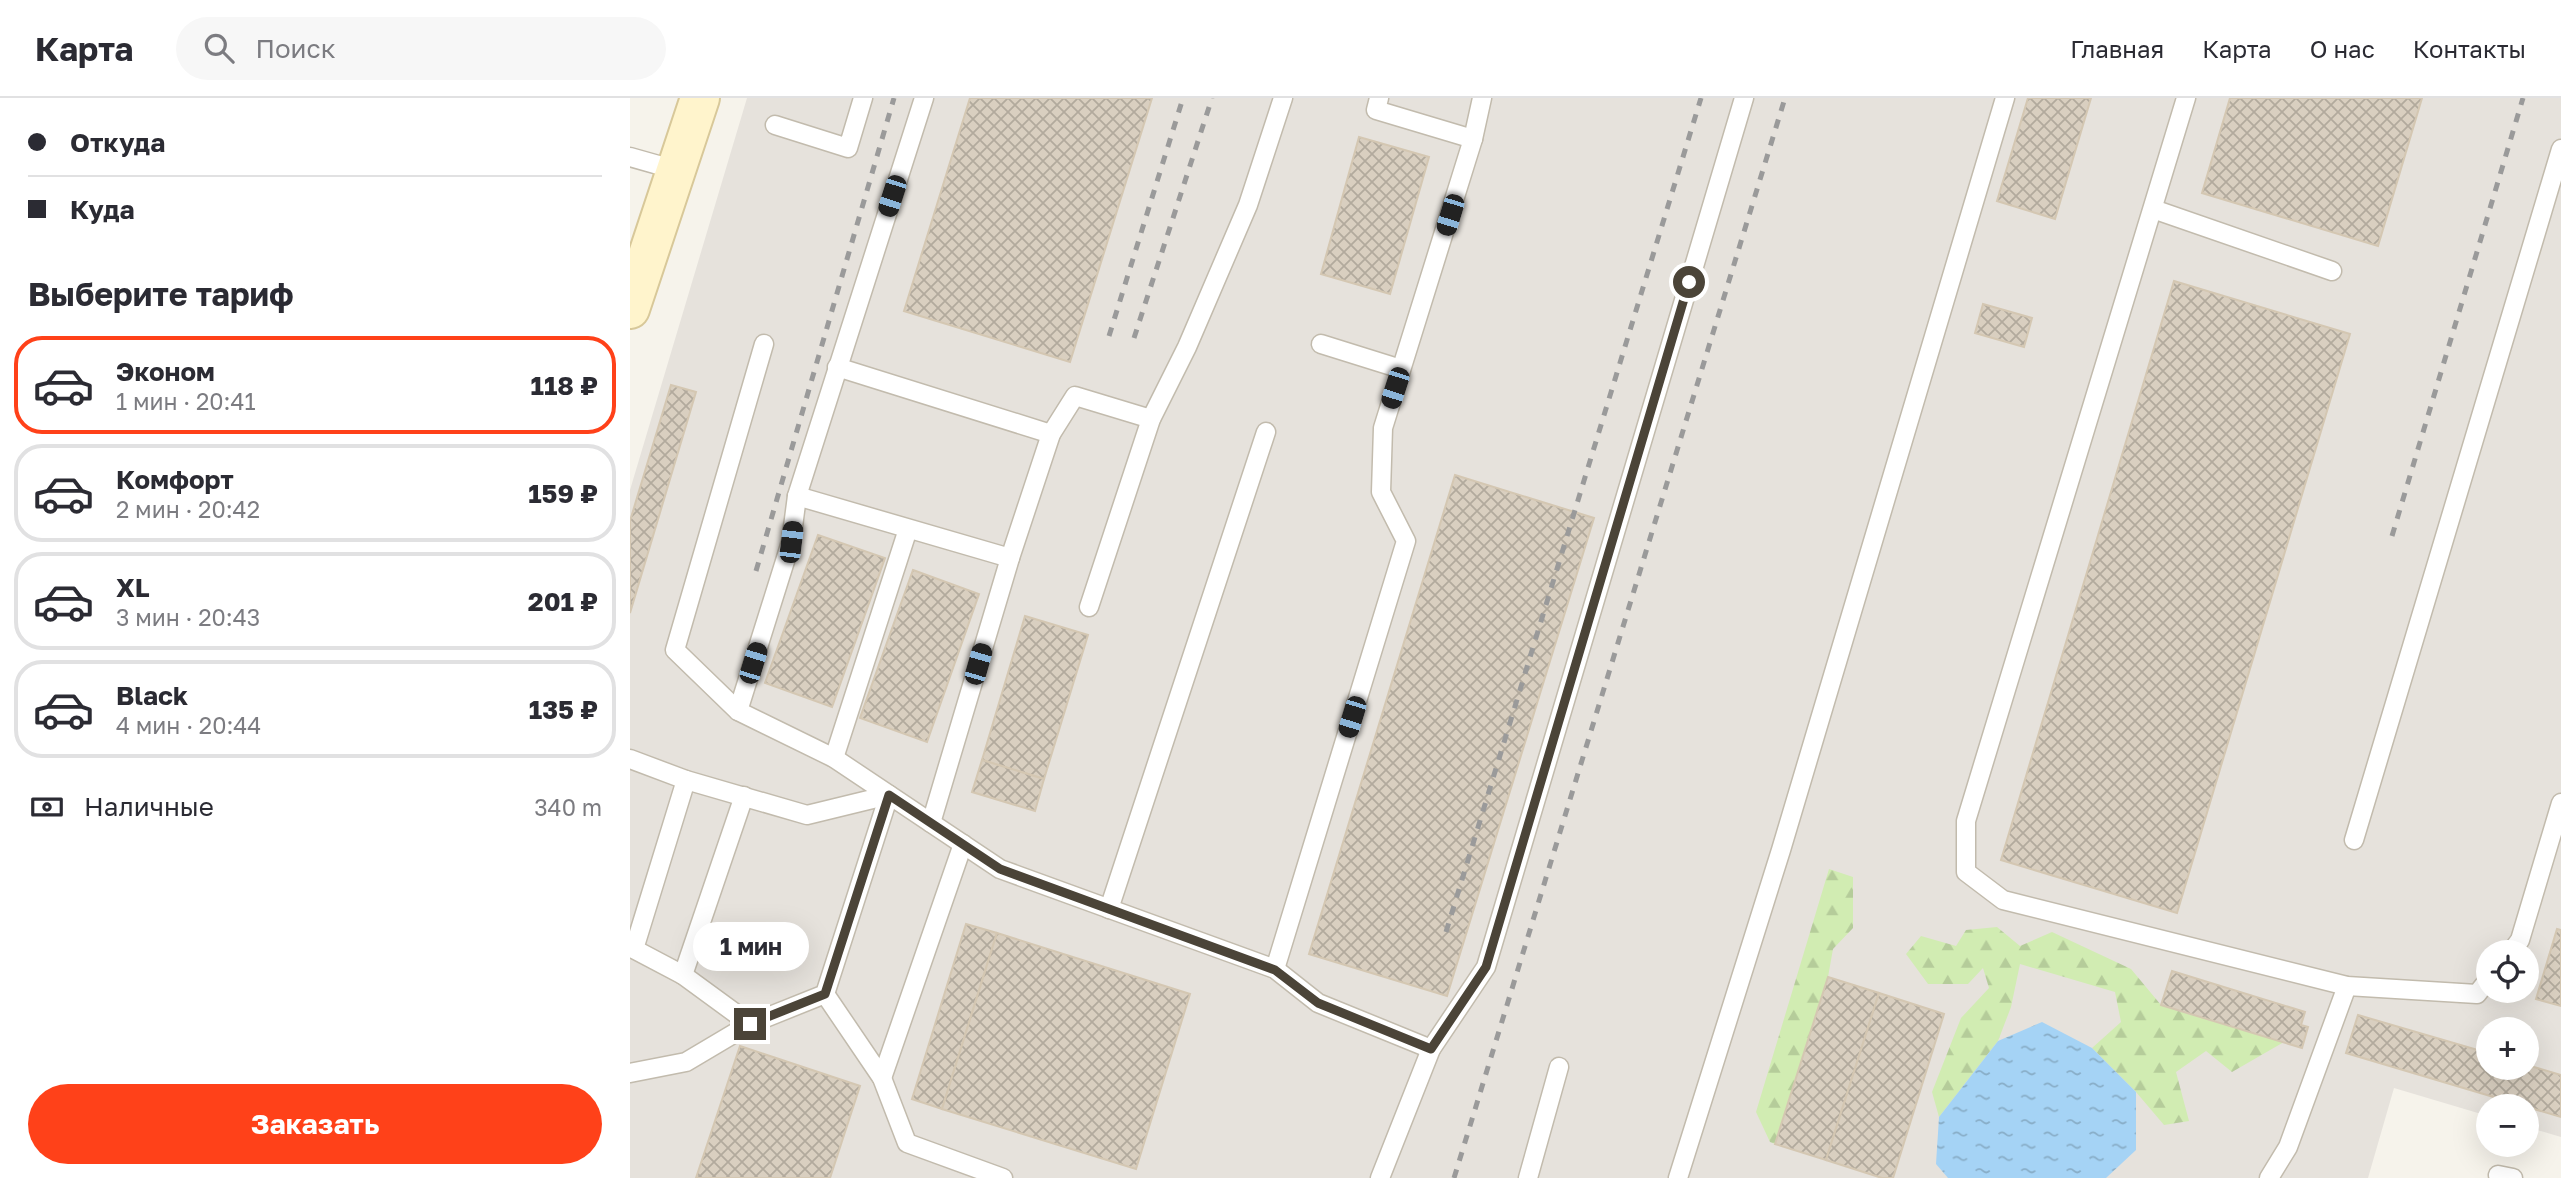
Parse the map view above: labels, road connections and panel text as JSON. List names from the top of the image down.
{
  "page": {
    "header": "Карта",
    "search": "Поиск",
    "nav": [
      "Главная",
      "Карта",
      "О нас",
      "Контакты"
    ],
    "banner": ["Откуда", "Куда"],
    "heading": "Выберите тариф",
    "list": [
      {
        "name": "Эконом",
        "note": "1 мин · 20:41",
        "value": "118 ₽"
      },
      {
        "name": "Комфорт",
        "note": "2 мин · 20:42",
        "value": "159 ₽"
      },
      {
        "name": "XL",
        "note": "3 мин · 20:43",
        "value": "201 ₽"
      },
      {
        "name": "Black",
        "note": "4 мин · 20:44",
        "value": "135 ₽"
      }
    ],
    "pay": ["Наличные", "340 m"],
    "bubble": "1 мин",
    "map_buttons": ["+", "−"],
    "buttons": "Заказать"
  }
}
